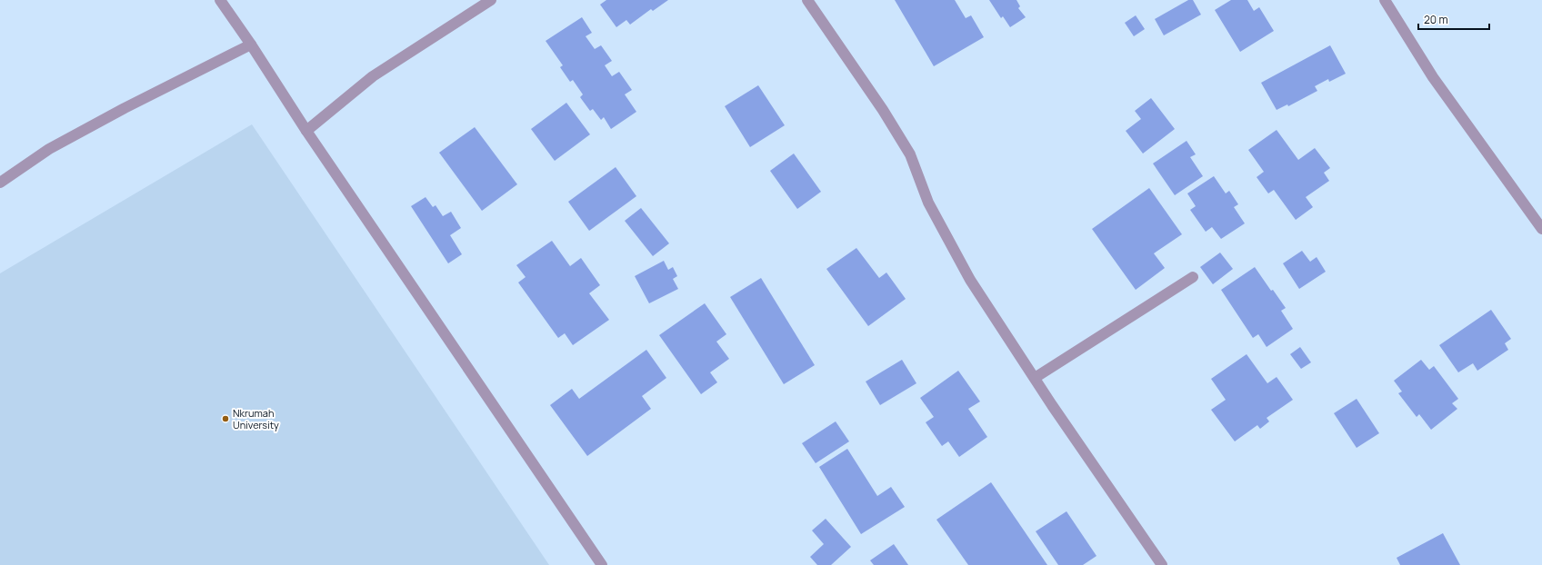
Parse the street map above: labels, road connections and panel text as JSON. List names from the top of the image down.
{
  "places": ["Nkrumah University"],
  "scale_bar": "20 m"
}
